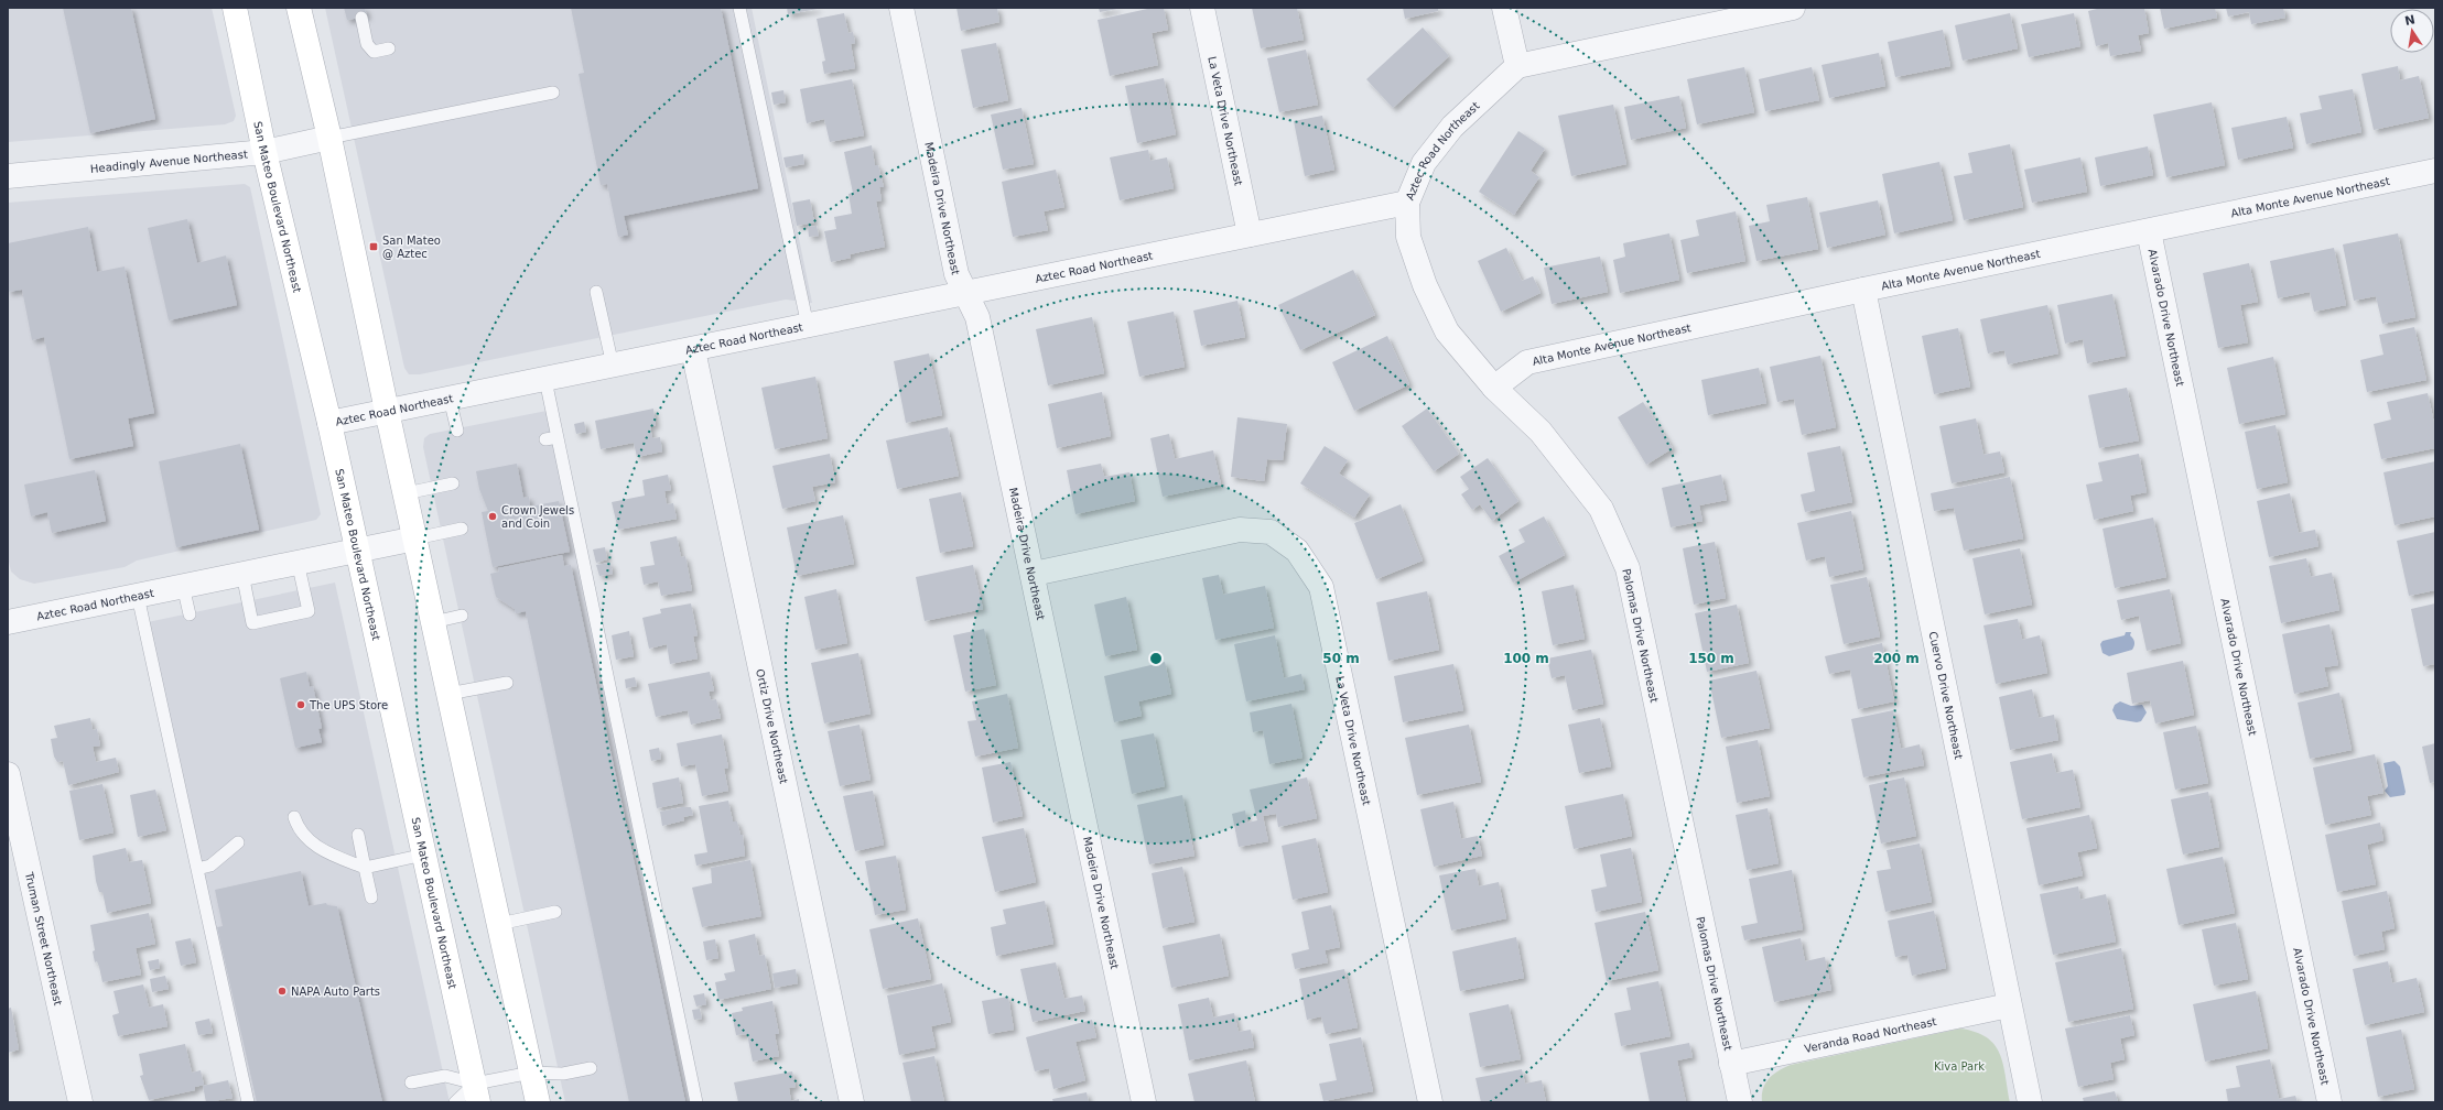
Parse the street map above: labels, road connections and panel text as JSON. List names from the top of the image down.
{
  "streets": {
    "main road": ["San Mateo Boulevard Northeast"],
    "street": [
      "La Veta Drive Northeast",
      "Aztec Road Northeast",
      "Headingly Avenue Northeast",
      "Alta Monte Avenue Northeast",
      "Madeira Drive Northeast",
      "Alvarado Drive Northeast",
      "Palomas Drive Northeast",
      "Cuervo Drive Northeast",
      "Ortiz Drive Northeast",
      "Truman Street Northeast",
      "Veranda Road Northeast"
    ]
  },
  "crossings": [
    ["La Veta Drive Northeast", "Aztec Road Northeast"],
    ["La Veta Drive Northeast", "Madeira Drive Northeast"],
    ["Aztec Road Northeast", "San Mateo Boulevard Northeast"],
    ["Aztec Road Northeast", "Madeira Drive Northeast"],
    ["Aztec Road Northeast", "Palomas Drive Northeast"],
    ["Aztec Road Northeast", "Ortiz Drive Northeast"],
    ["Headingly Avenue Northeast", "San Mateo Boulevard Northeast"],
    ["Alta Monte Avenue Northeast", "Alvarado Drive Northeast"],
    ["Alta Monte Avenue Northeast", "Palomas Drive Northeast"],
    ["Alta Monte Avenue Northeast", "Cuervo Drive Northeast"],
    ["Palomas Drive Northeast", "Veranda Road Northeast"],
    ["Cuervo Drive Northeast", "Veranda Road Northeast"]
  ],
  "parks": ["Kiva Park"],
  "places": {
    "transit": ["San Mateo @ Aztec"],
    "other": ["Crown Jewels and Coin", "The UPS Store", "NAPA Auto Parts"]
  },
  "north": "top",
  "rings": [
    "50 m",
    "100 m",
    "150 m",
    "200 m"
  ]
}
